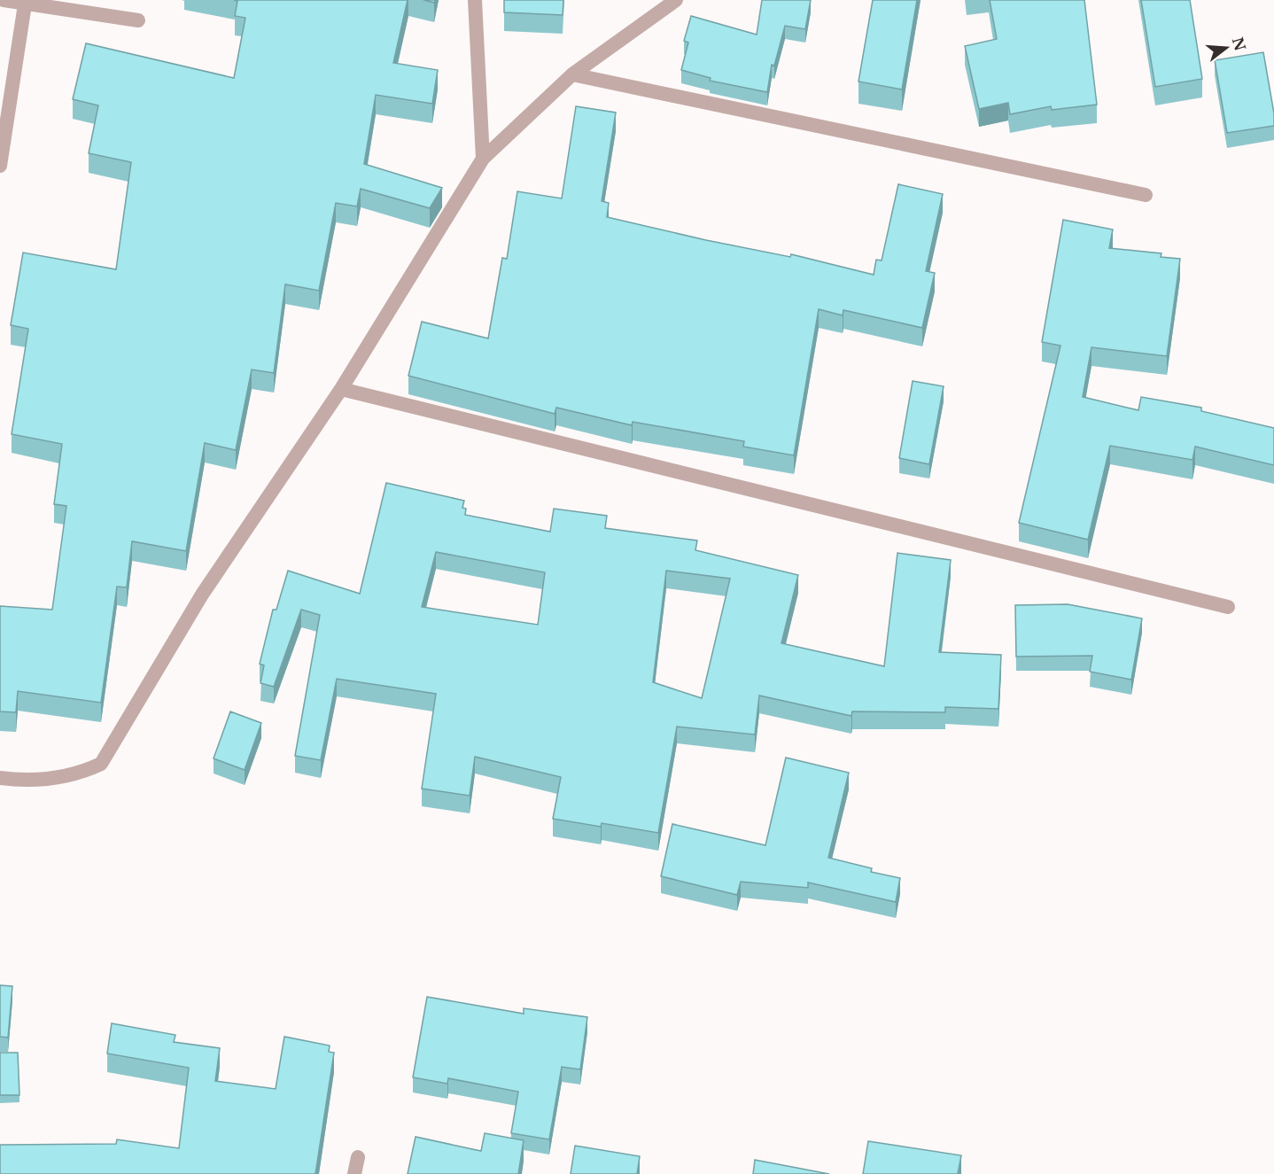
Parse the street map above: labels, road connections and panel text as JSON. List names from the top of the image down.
{
  "north": "right"
}
